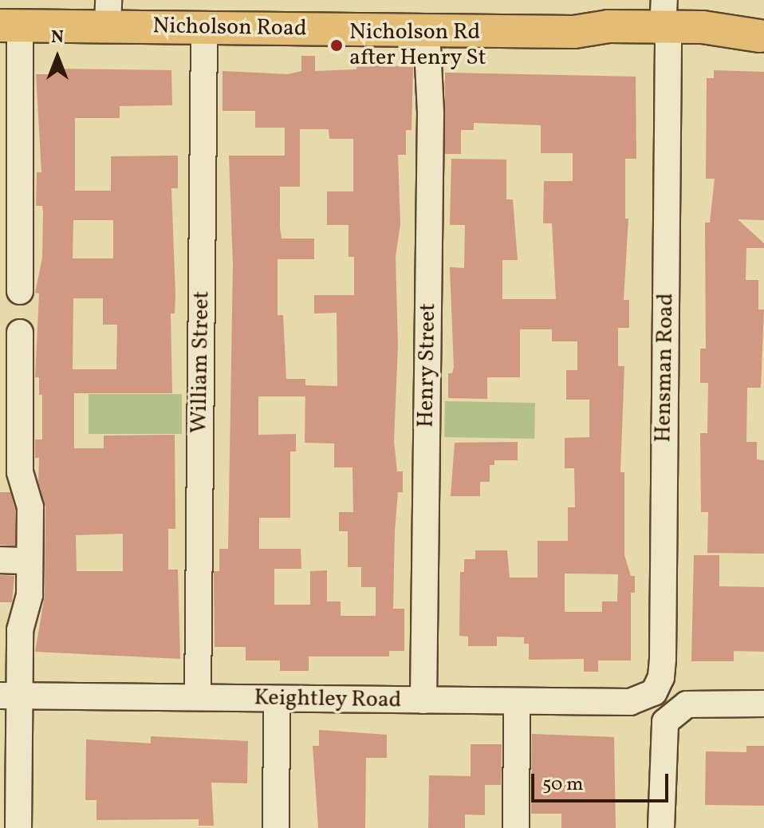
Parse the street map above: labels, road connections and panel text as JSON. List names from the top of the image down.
{
  "streets": {
    "main road": ["Nicholson Road"],
    "street": [
      "William Street",
      "Henry Street",
      "Hensman Road",
      "Keightley Road"
    ]
  },
  "crossings": [
    ["Nicholson Road", "William Street"],
    ["Nicholson Road", "Henry Street"],
    ["Nicholson Road", "Hensman Road"],
    ["William Street", "Keightley Road"],
    ["Henry Street", "Keightley Road"],
    ["Hensman Road", "Keightley Road"]
  ],
  "places": ["Nicholson Rd after Henry St"],
  "scale_bar": "50 m",
  "north": "top"
}
